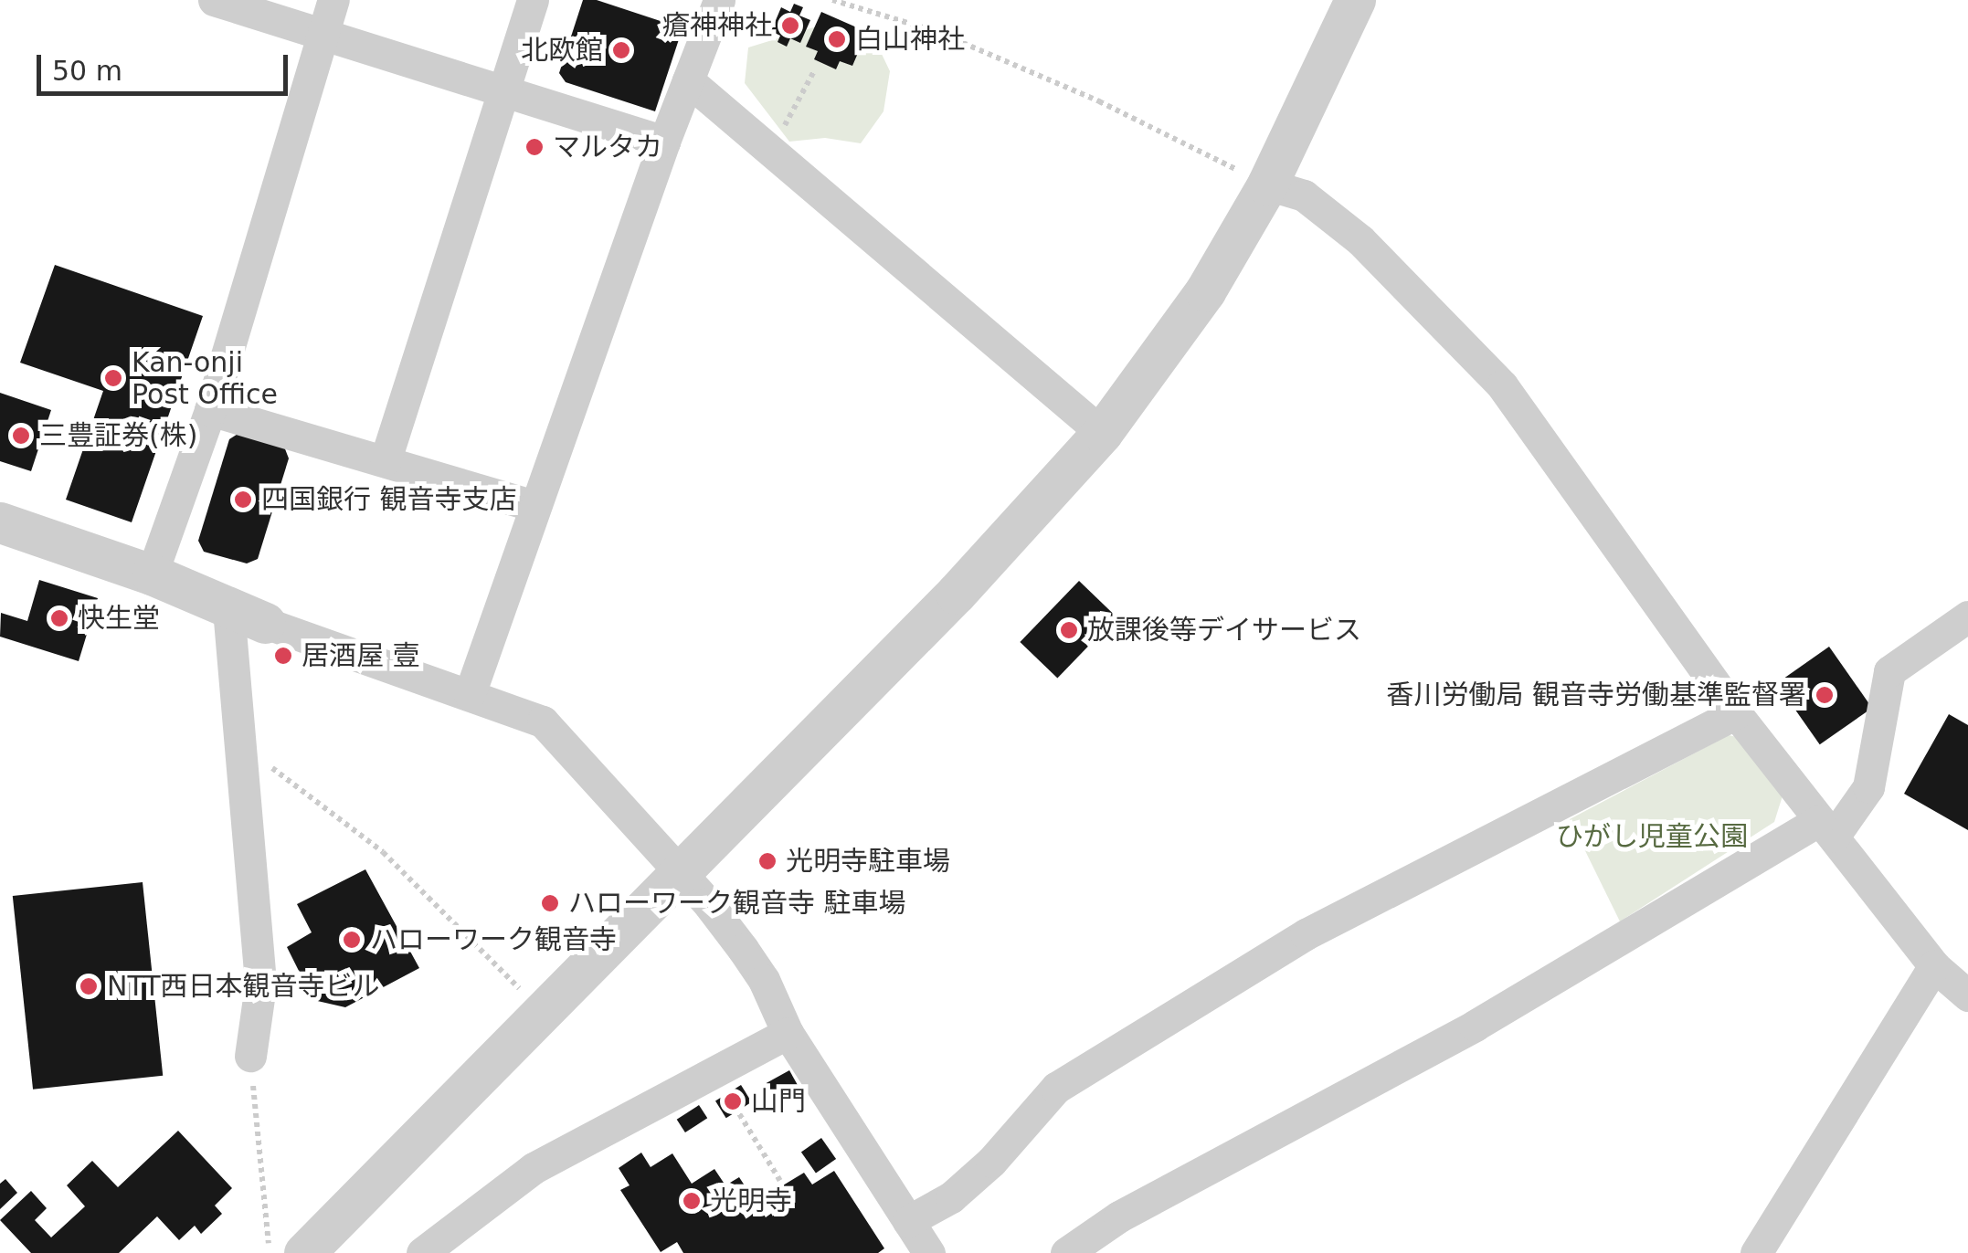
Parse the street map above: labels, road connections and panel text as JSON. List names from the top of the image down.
{
  "parks": ["ひがし児童公園"],
  "places": [
    "瘡神神社",
    "白山神社",
    "北欧館",
    "マルタカ",
    "Kan-onji Post Office",
    "三豊証券(株)",
    "四国銀行 観音寺支店",
    "快生堂",
    "放課後等デイサービス",
    "居酒屋 壹",
    "香川労働局 観音寺労働基準監督署",
    "光明寺駐車場",
    "ハローワーク観音寺 駐車場",
    "ハローワーク観音寺",
    "NTT西日本観音寺ビル",
    "山門",
    "光明寺"
  ],
  "scale_bar": "50 m"
}
